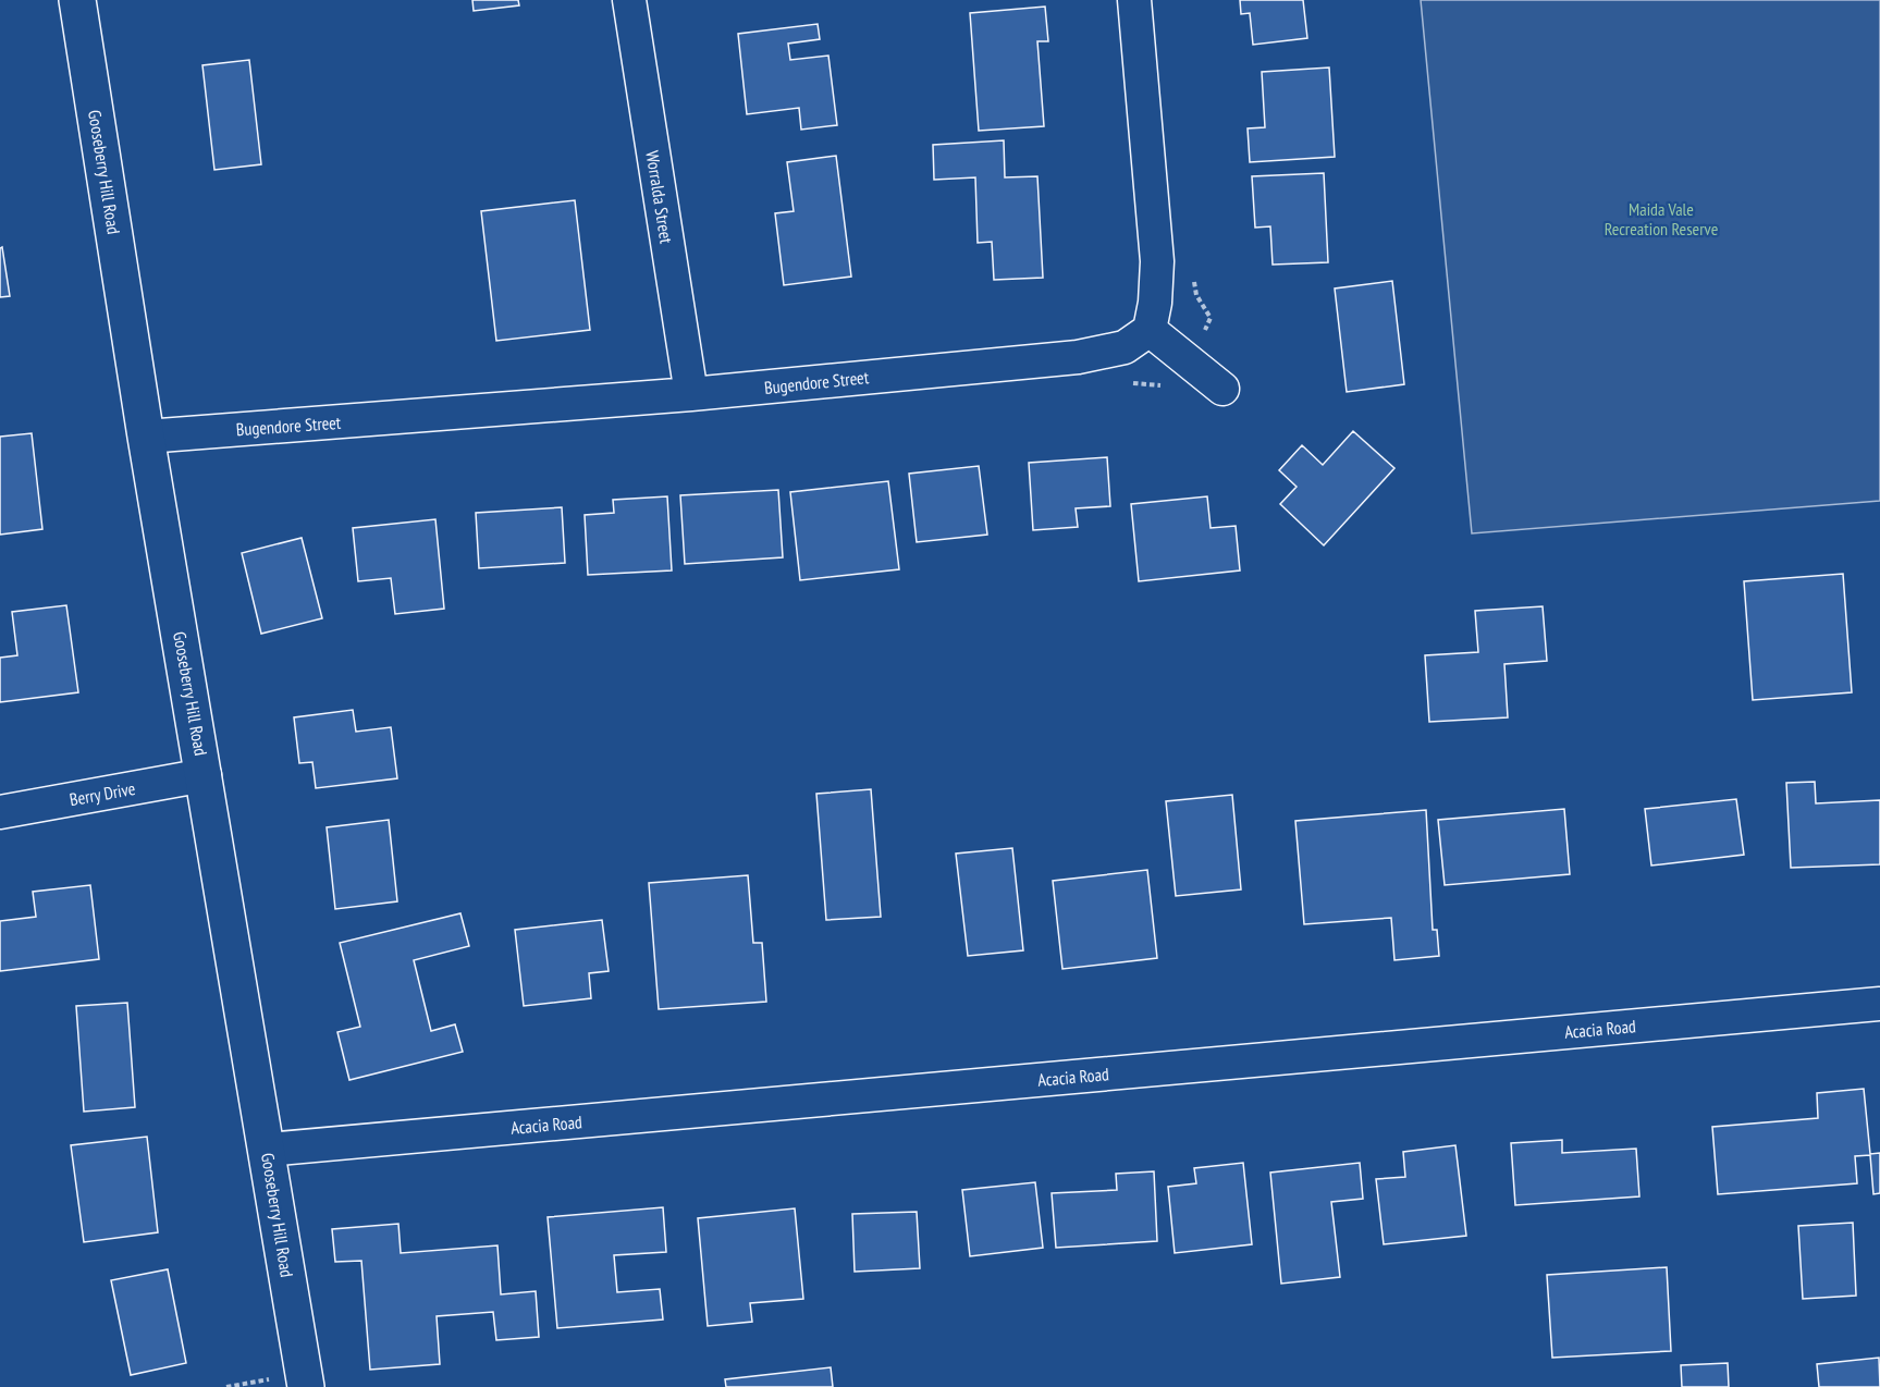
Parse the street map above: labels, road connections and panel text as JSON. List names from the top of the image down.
{
  "streets": {
    "street": [
      "Gooseberry Hill Road",
      "Worralda Street",
      "Bugendore Street",
      "Berry Drive",
      "Acacia Road"
    ]
  },
  "crossings": [
    ["Gooseberry Hill Road", "Bugendore Street"],
    ["Gooseberry Hill Road", "Berry Drive"],
    ["Gooseberry Hill Road", "Acacia Road"],
    ["Worralda Street", "Bugendore Street"]
  ],
  "parks": ["Maida Vale Recreation Reserve"]
}
